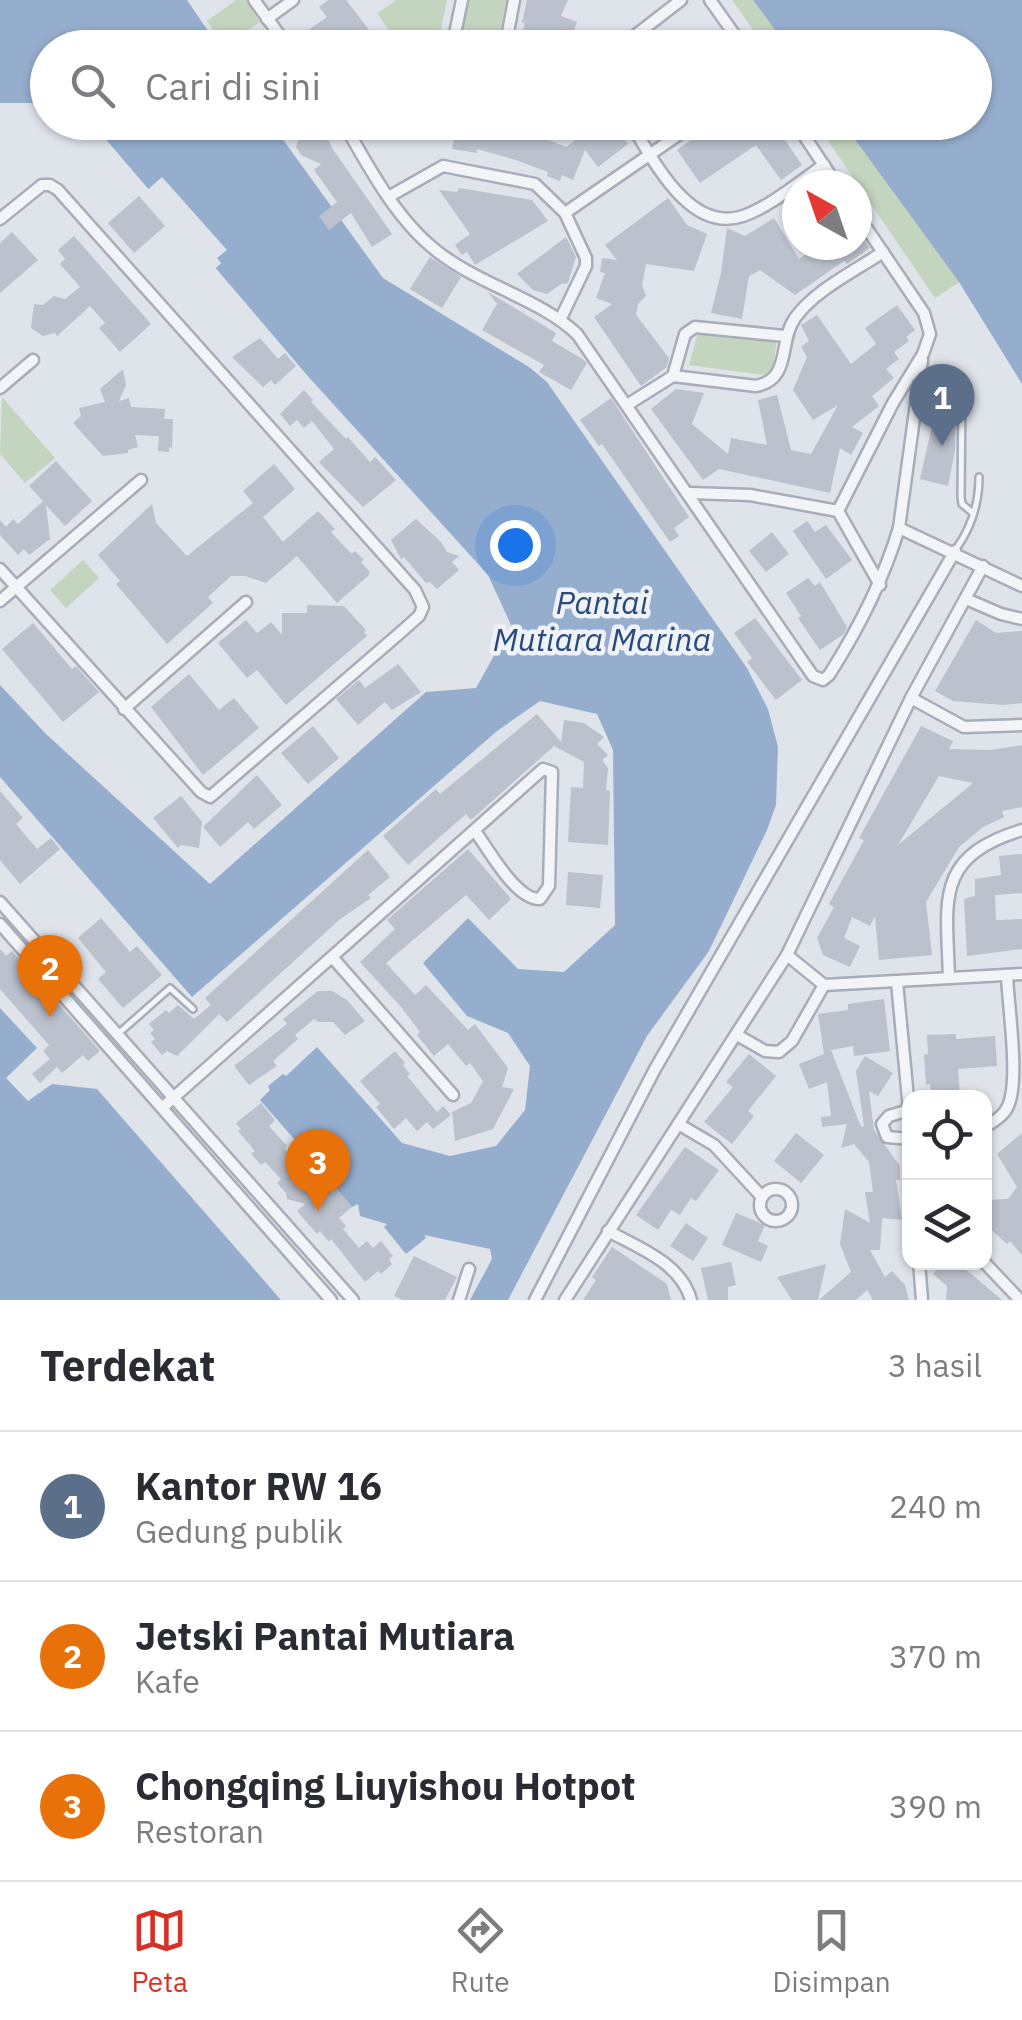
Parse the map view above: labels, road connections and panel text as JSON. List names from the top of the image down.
{
  "water": ["Pantai Mutiara Marina"],
  "north": "top left",
  "page": {
    "search": "Cari di sini",
    "pins": ["1", "2", "3"],
    "heading": ["Terdekat", "3 hasil"],
    "list": [
      {
        "mark": "1",
        "name": "Kantor RW 16",
        "note": "Gedung publik",
        "value": "240 m"
      },
      {
        "mark": "2",
        "name": "Jetski Pantai Mutiara",
        "note": "Kafe",
        "value": "370 m"
      },
      {
        "mark": "3",
        "name": "Chongqing Liuyishou Hotpot",
        "note": "Restoran",
        "value": "390 m"
      }
    ],
    "nav": ["Peta", "Rute", "Disimpan"]
  }
}
